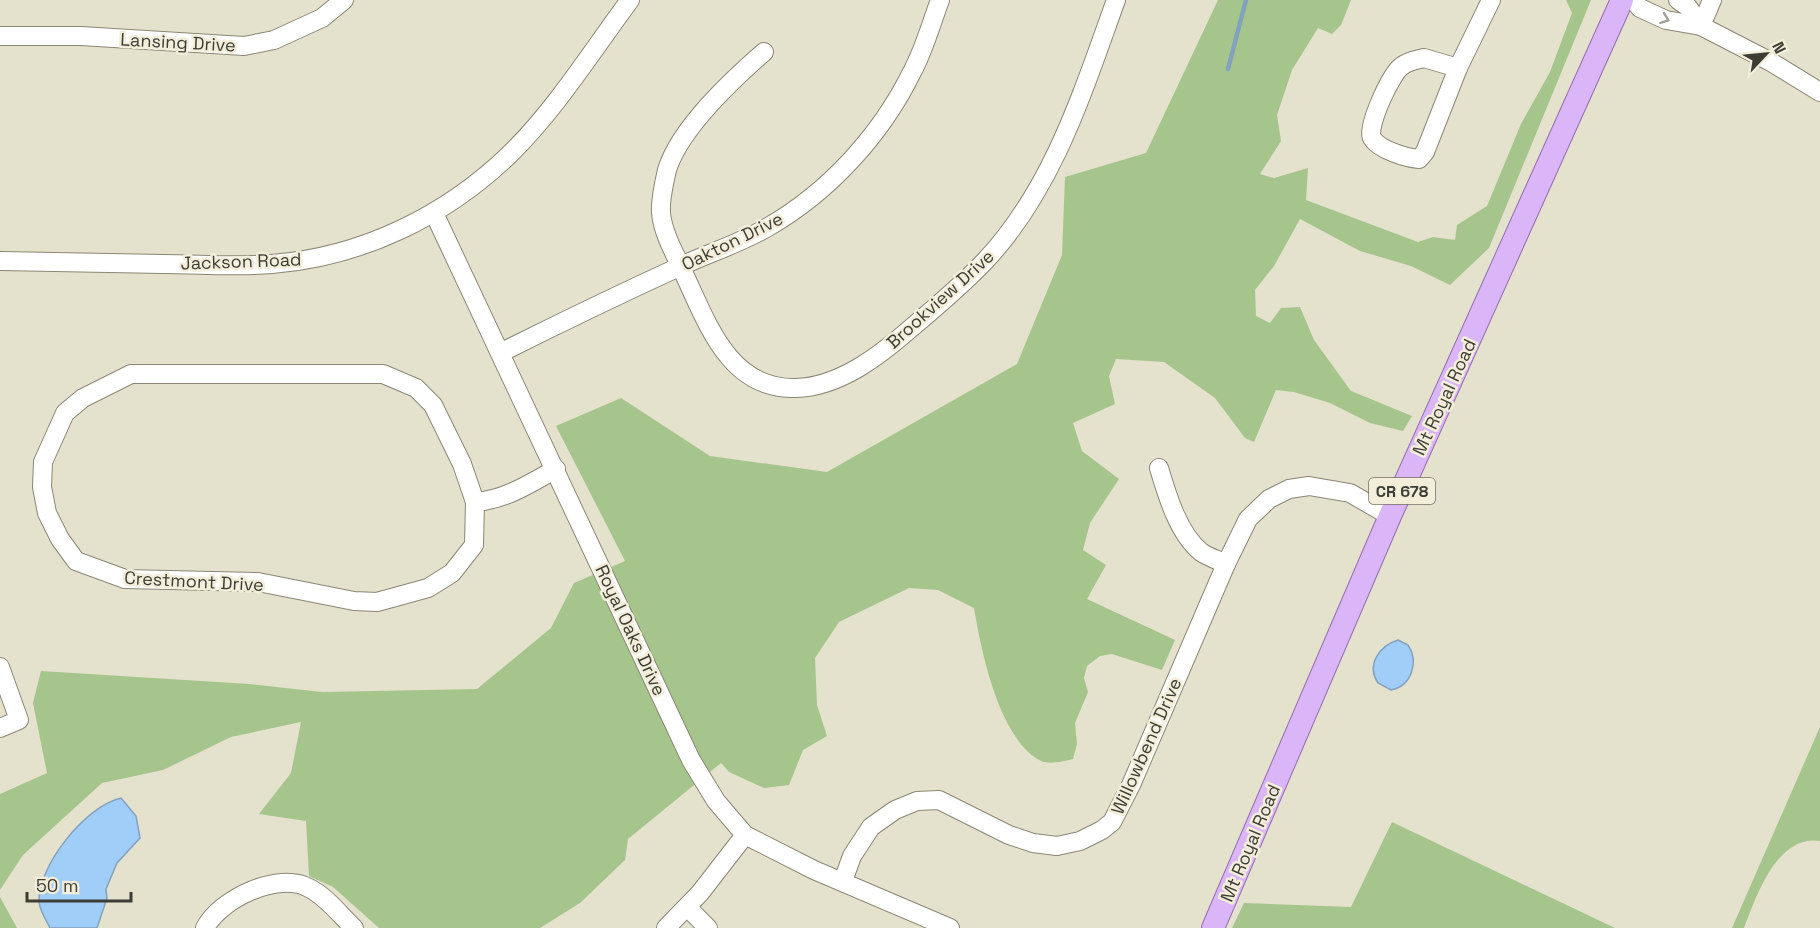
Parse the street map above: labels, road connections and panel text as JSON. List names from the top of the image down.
{
  "streets": {
    "main road": ["Mt Royal Road", "CR 678"],
    "street": [
      "Lansing Drive",
      "Oakton Drive",
      "Jackson Road",
      "Brookview Drive",
      "Crestmont Drive",
      "Royal Oaks Drive",
      "Willowbend Drive"
    ]
  },
  "crossings": [
    ["Oakton Drive", "Brookview Drive"],
    ["Oakton Drive", "Royal Oaks Drive"],
    ["Jackson Road", "Royal Oaks Drive"],
    ["Mt Royal Road", "Willowbend Drive"],
    ["Royal Oaks Drive", "Willowbend Drive"]
  ],
  "scale_bar": "50 m",
  "north": "top right"
}
